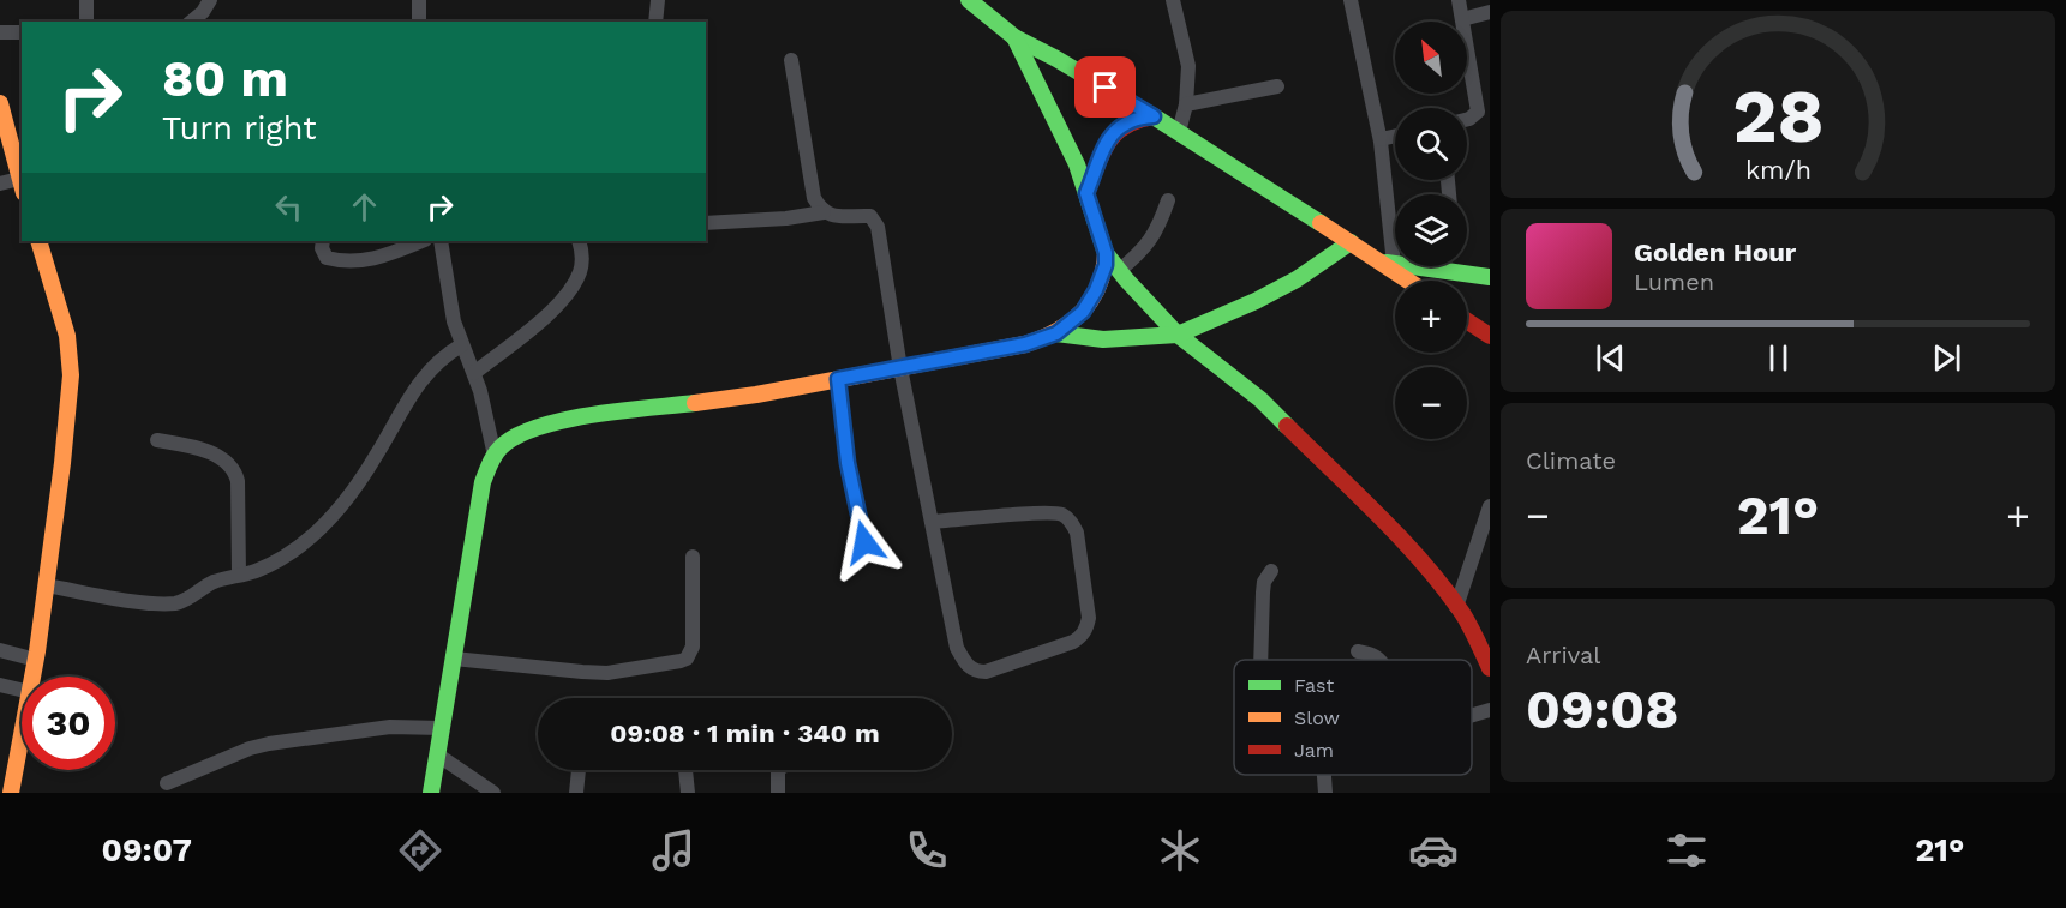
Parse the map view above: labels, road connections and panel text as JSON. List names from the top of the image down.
{
  "legend": ["Fast", "Slow", "Jam"],
  "north": "top left",
  "page": {
    "map_buttons": ["+", "−"],
    "turn": ["80 m", "Turn right"],
    "song": ["Golden Hour", "Lumen"],
    "tile": [
      "Climate",
      ["Arrival", "09:08"]
    ],
    "heat": ["−", "21°", "+"],
    "limit": "30",
    "trip": "09:08 · 1 min · 340 m",
    "tabs": ["09:07", "21°"],
    "gauge": ["28", "km/h"]
  }
}
